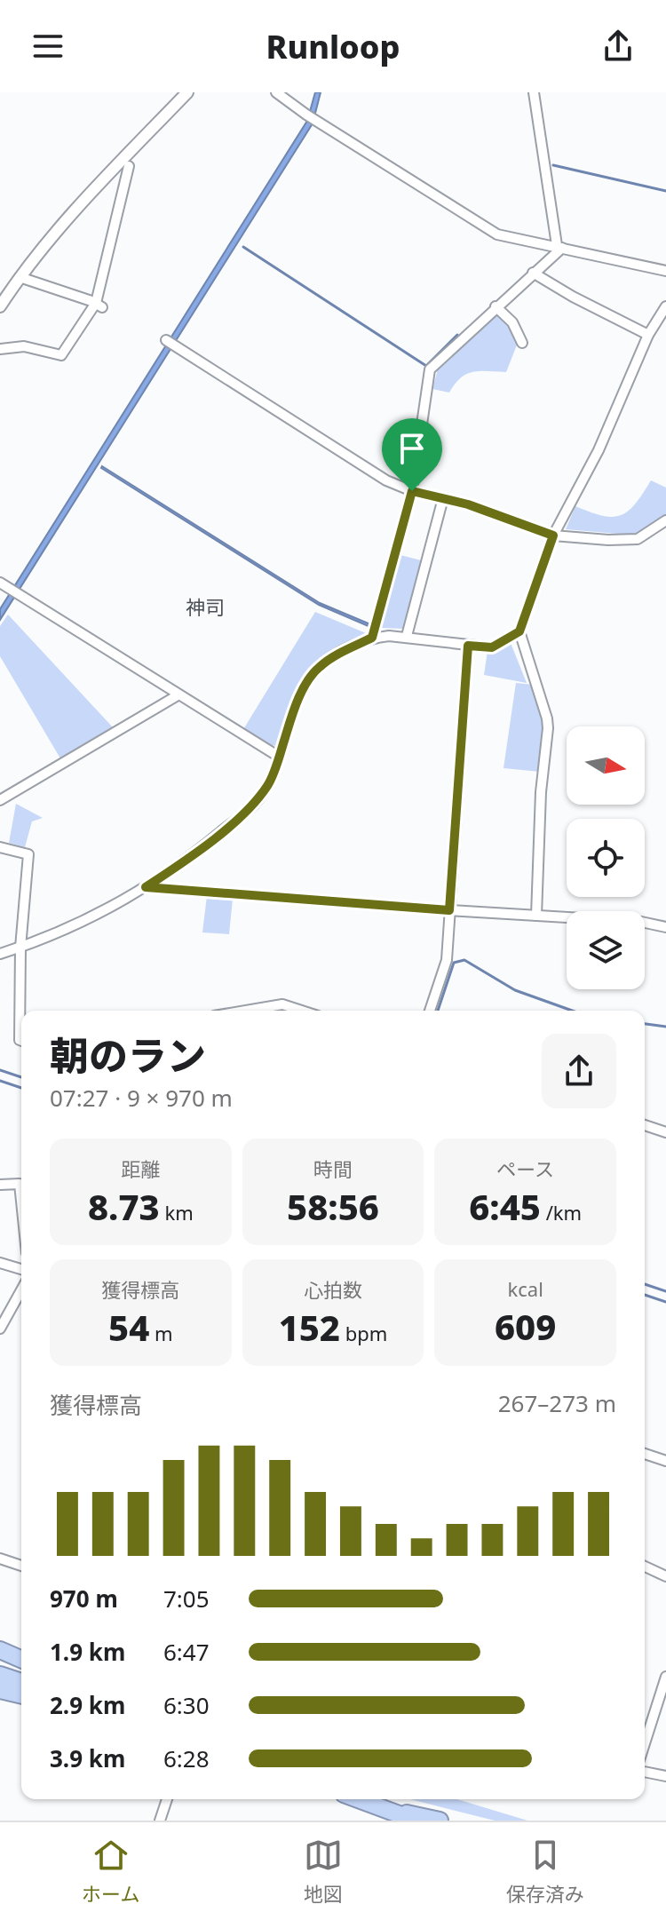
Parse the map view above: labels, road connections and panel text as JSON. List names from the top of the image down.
{
  "districts": ["神司"],
  "north": "right",
  "page": {
    "header": "Runloop",
    "heading": ["朝のラン", "07:27 · 9 × 970 m"],
    "stats": [
      ["距離", "8.73 km"],
      ["時間", "58:56"],
      ["ペース", "6:45 /km"],
      ["獲得標高", "54 m"],
      ["心拍数", "152 bpm"],
      ["kcal", "609"]
    ],
    "chart": ["獲得標高", "267–273 m"],
    "list": [
      {
        "name": "970 m",
        "note": "7:05"
      },
      {
        "name": "1.9 km",
        "note": "6:47"
      },
      {
        "name": "2.9 km",
        "note": "6:30"
      },
      {
        "name": "3.9 km",
        "note": "6:28"
      }
    ],
    "tabs": ["ホーム", "地図", "保存済み"]
  }
}
